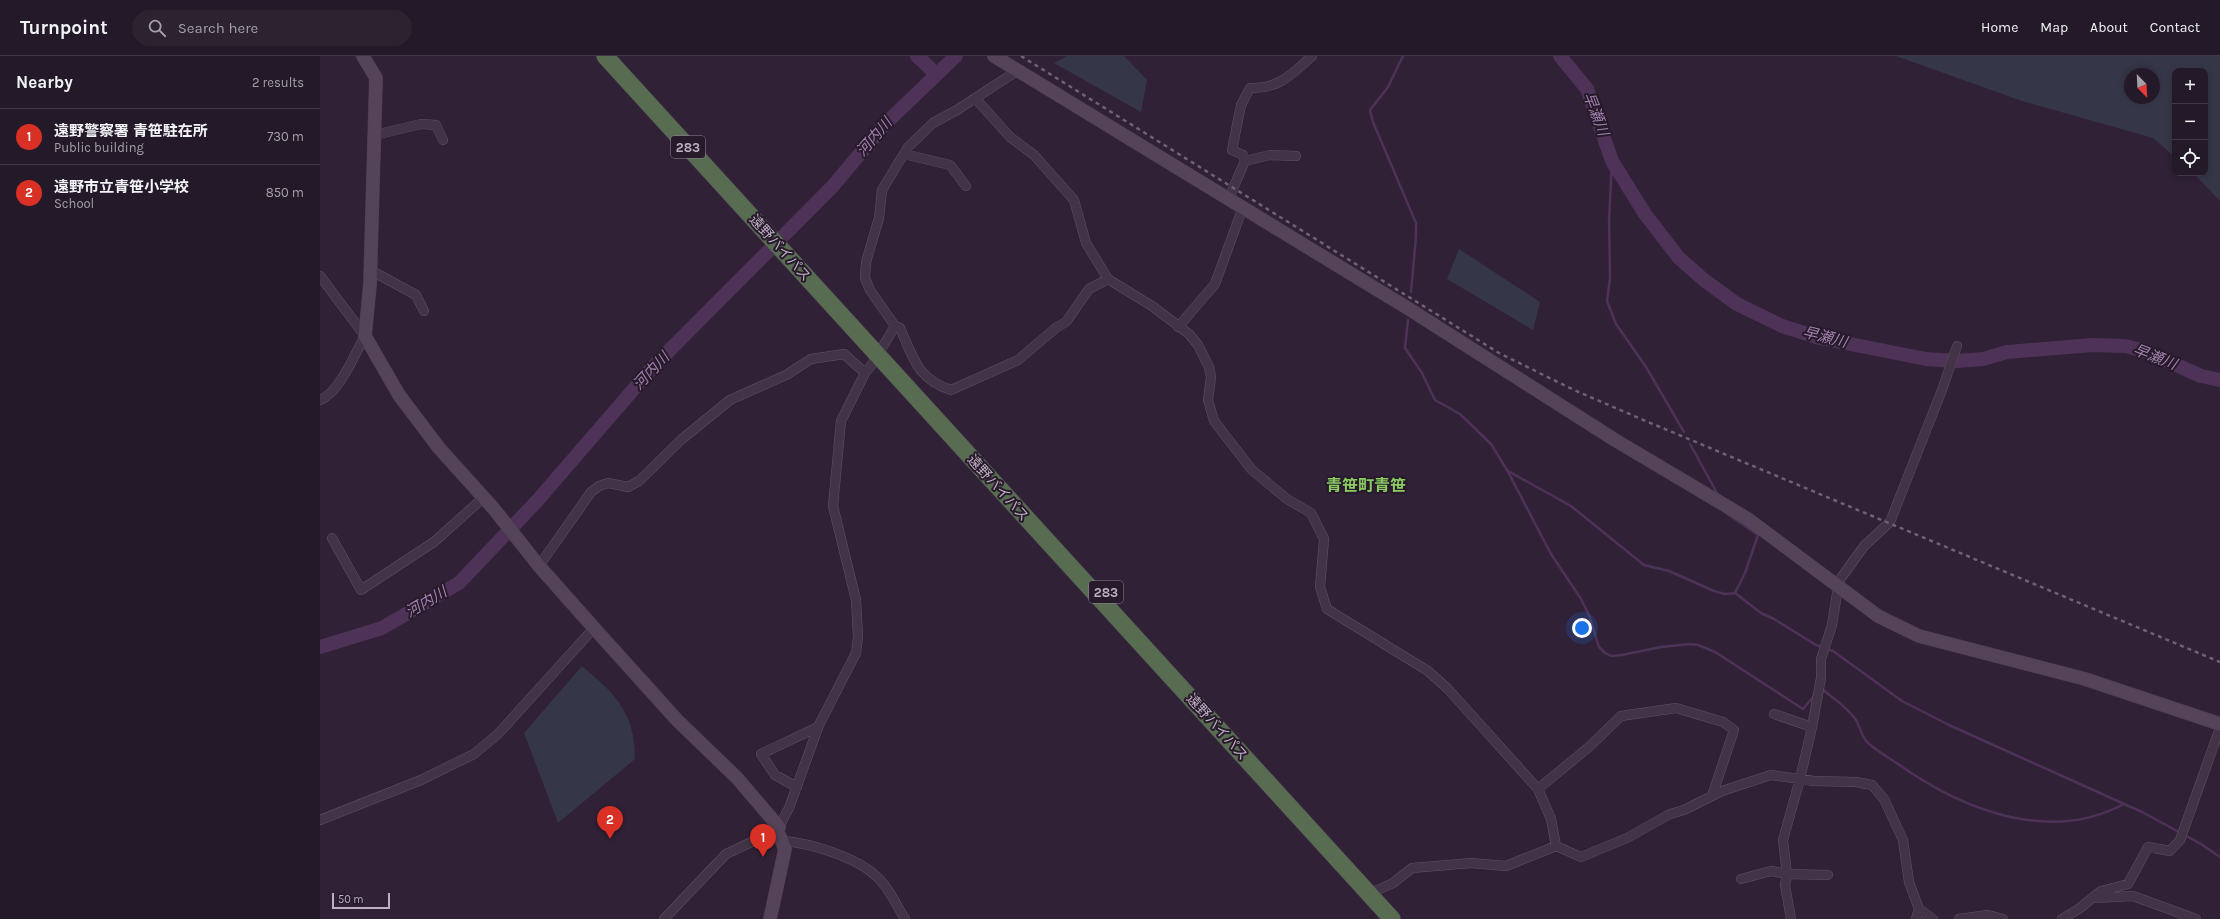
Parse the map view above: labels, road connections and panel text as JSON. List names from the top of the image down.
{
  "streets": {
    "highway": ["283", "遠野バイパス"]
  },
  "districts": ["青笹町青笹"],
  "water": ["早瀬川", "河内川"],
  "scale_bar": "50 m",
  "north": "bottom right",
  "page": {
    "header": "Turnpoint",
    "search": "Search here",
    "nav": [
      "Home",
      "Map",
      "About",
      "Contact"
    ],
    "heading": ["Nearby", "2 results"],
    "map_buttons": ["+", "−"],
    "list": [
      {
        "mark": "1",
        "name": "遠野警察署 青笹駐在所",
        "note": "Public building",
        "value": "730 m"
      },
      {
        "mark": "2",
        "name": "遠野市立青笹小学校",
        "note": "School",
        "value": "850 m"
      }
    ],
    "pins": ["2", "1"],
    "scale": "50 m"
  }
}
